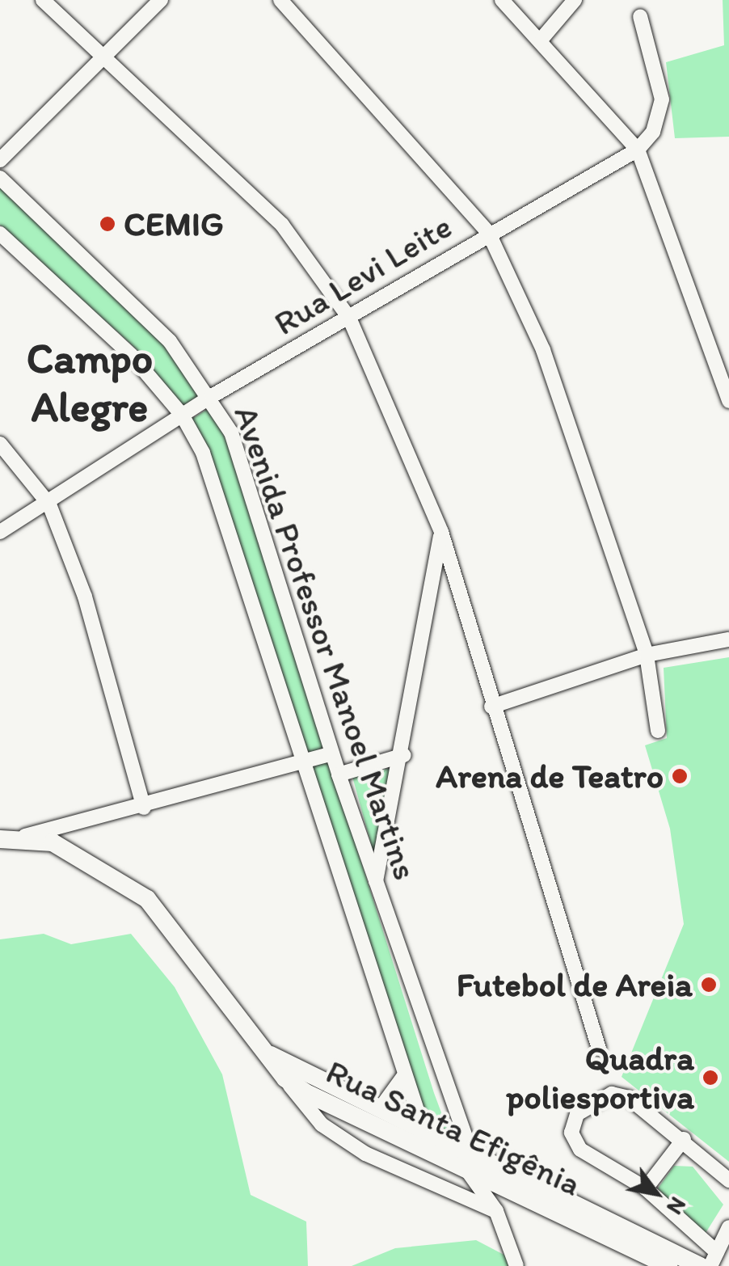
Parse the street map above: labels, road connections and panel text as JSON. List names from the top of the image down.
{
  "streets": {
    "main road": ["Rua Santa Efigênia"],
    "street": ["Rua Levi Leite", "Avenida Professor Manoel Martins"]
  },
  "crossings": [
    ["Rua Levi Leite", "Avenida Professor Manoel Martins"],
    ["Avenida Professor Manoel Martins", "Rua Santa Efigênia"]
  ],
  "districts": ["Campo Alegre"],
  "places": [
    "CEMIG",
    "Arena de Teatro",
    "Futebol de Areia",
    "Quadra poliesportiva"
  ],
  "north": "bottom right"
}
